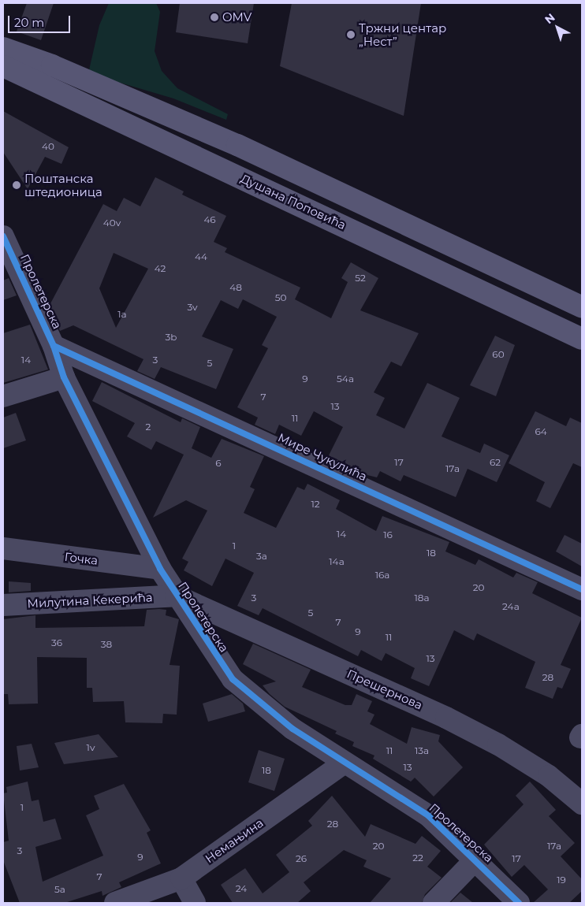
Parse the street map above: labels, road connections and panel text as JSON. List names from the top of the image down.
{
  "streets": {
    "main road": ["Душана Поповића"],
    "street": [
      "Пролетерска",
      "Мире Чукулића",
      "Гочка",
      "Милутина Кекерића",
      "Прешернова",
      "Немањина"
    ]
  },
  "crossings": [
    ["Пролетерска", "Мире Чукулића"],
    ["Пролетерска", "Гочка"],
    ["Пролетерска", "Милутина Кекерића"],
    ["Пролетерска", "Прешернова"],
    ["Пролетерска", "Немањина"],
    ["Милутина Кекерића", "Прешернова"]
  ],
  "places": ["OMV", "Тржни центар „Нест”", "Поштанска штедионица"],
  "house_numbers": [
    "40",
    "46",
    "40v",
    "44",
    "42",
    "52",
    "48",
    "50",
    "3v",
    "1a",
    "3b",
    "60",
    "14",
    "3",
    "5",
    "9",
    "54a",
    "7",
    "13",
    "11",
    "2",
    "64",
    "17",
    "62",
    "6",
    "17a",
    "12",
    "14",
    "16",
    "1",
    "18",
    "3a",
    "14a",
    "16a",
    "20",
    "3",
    "18a",
    "24a",
    "5",
    "7",
    "9",
    "11",
    "36",
    "38",
    "13",
    "28",
    "1v",
    "11",
    "13a",
    "13",
    "18",
    "1",
    "28",
    "20",
    "17a",
    "3",
    "9",
    "22",
    "26",
    "17",
    "7",
    "19",
    "24",
    "5a"
  ],
  "scale_bar": "20 m",
  "north": "top left"
}
